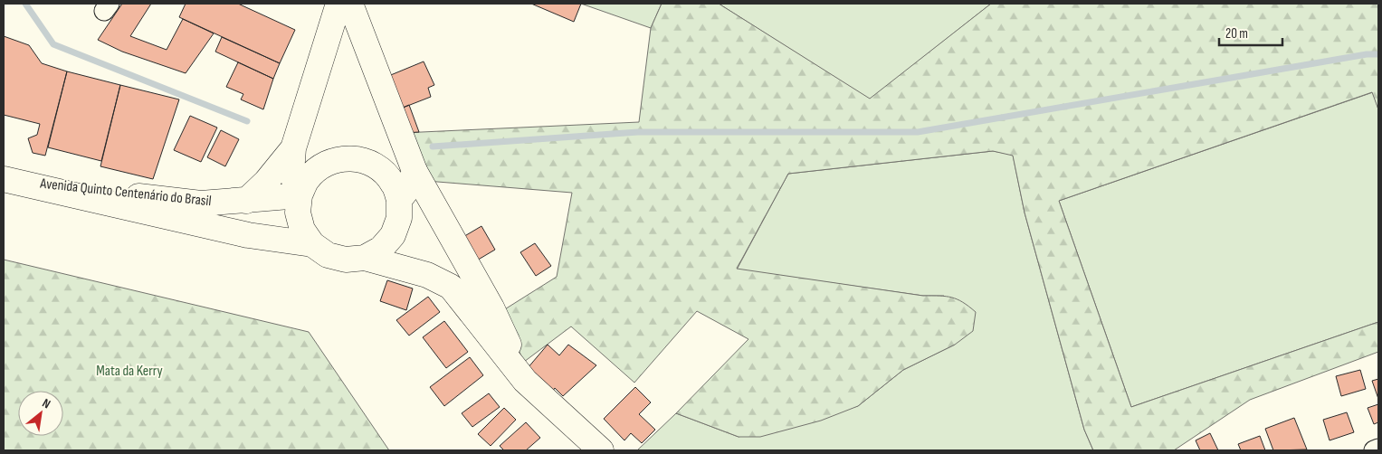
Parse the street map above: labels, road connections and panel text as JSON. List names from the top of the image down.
{
  "streets": {
    "main road": ["Avenida Quinto Centenário do Brasil"]
  },
  "parks": ["Mata da Kerry"],
  "scale_bar": "20 m",
  "north": "top right"
}
